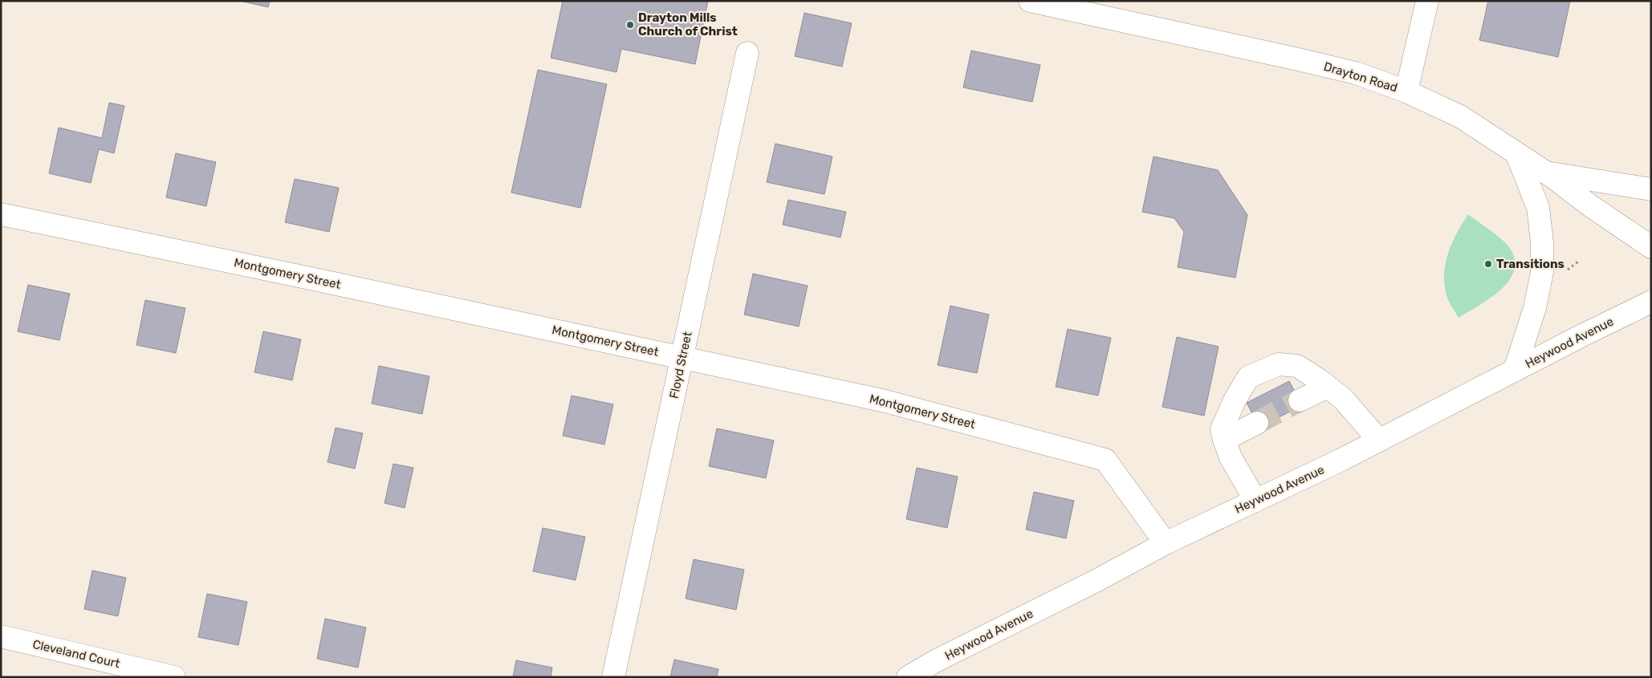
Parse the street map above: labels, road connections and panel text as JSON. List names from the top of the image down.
{
  "streets": {
    "street": [
      "Drayton Road",
      "Montgomery Street",
      "Heywood Avenue",
      "Floyd Street",
      "Cleveland Court"
    ]
  },
  "crossings": [
    ["Montgomery Street", "Heywood Avenue"],
    ["Montgomery Street", "Floyd Street"]
  ],
  "places": ["Drayton Mills Church of Christ", "Transitions"]
}
